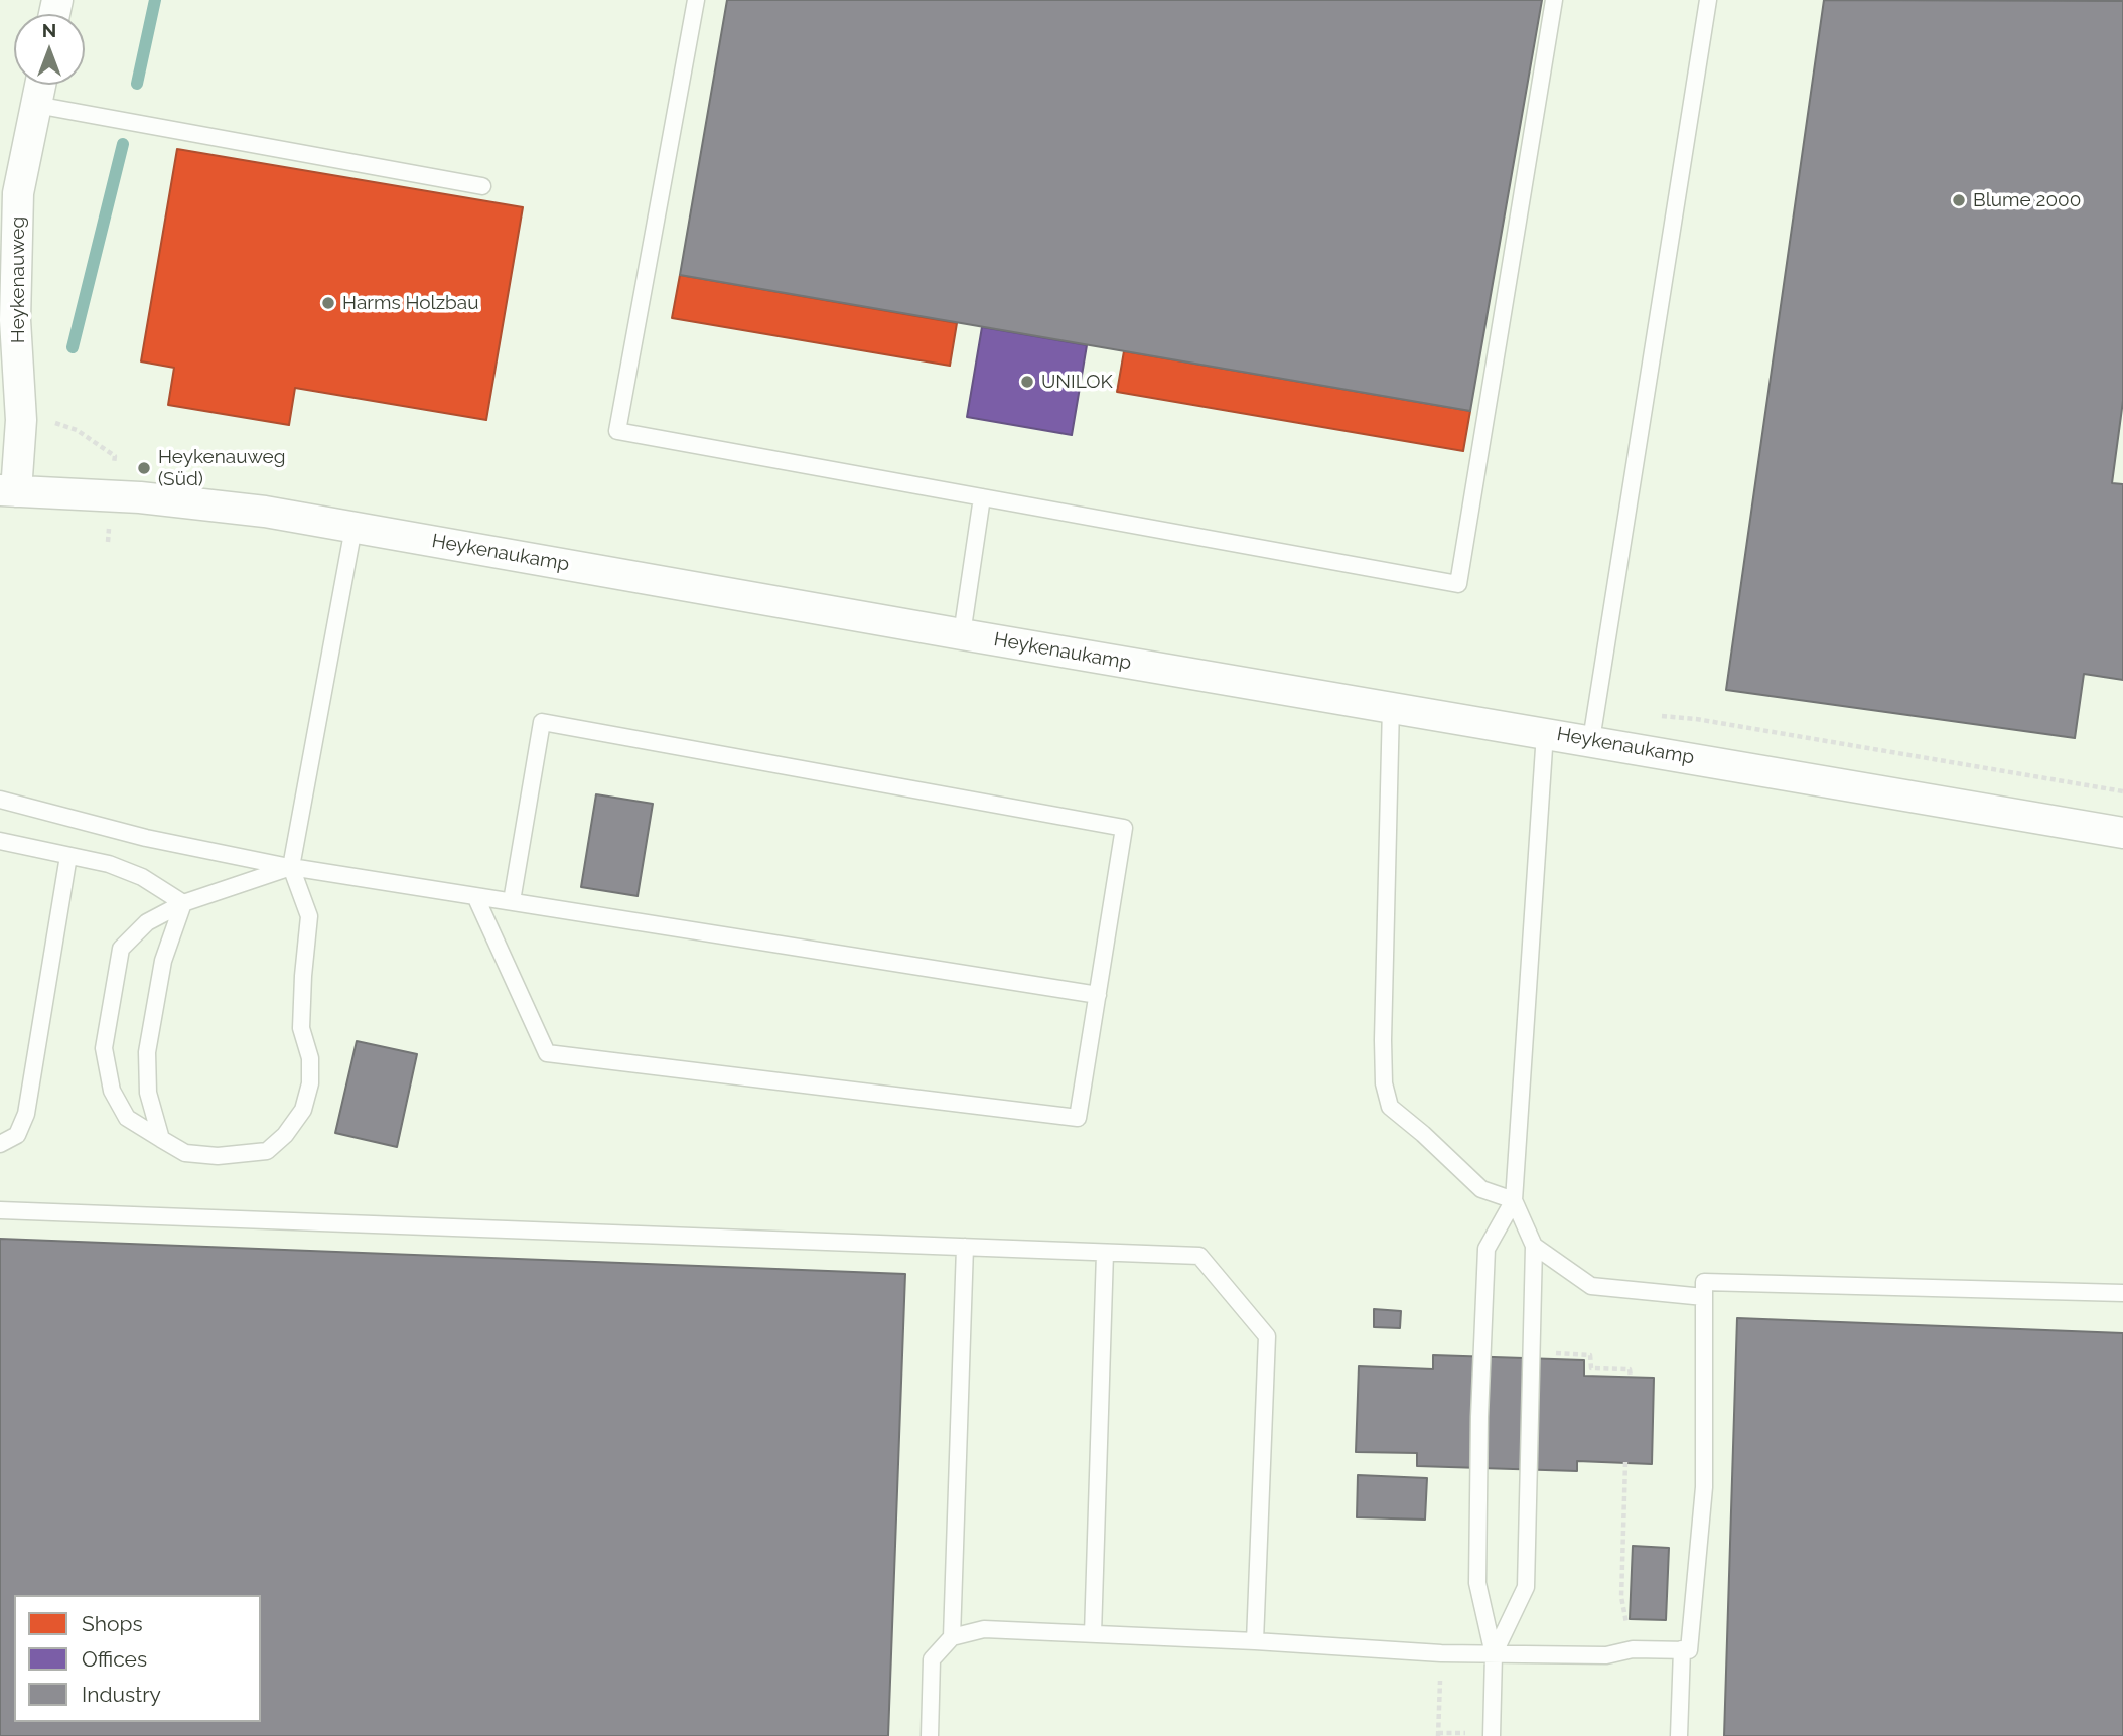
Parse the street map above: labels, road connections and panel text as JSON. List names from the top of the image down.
{
  "streets": {
    "street": ["Heykenauweg", "Heykenaukamp"]
  },
  "crossings": [
    ["Heykenauweg", "Heykenaukamp"]
  ],
  "places": [
    "Blume 2000",
    "Harms Holzbau",
    "UNILOK",
    "Heykenauweg (Süd)"
  ],
  "legend": ["Shops", "Offices", "Industry"],
  "north": "top"
}
